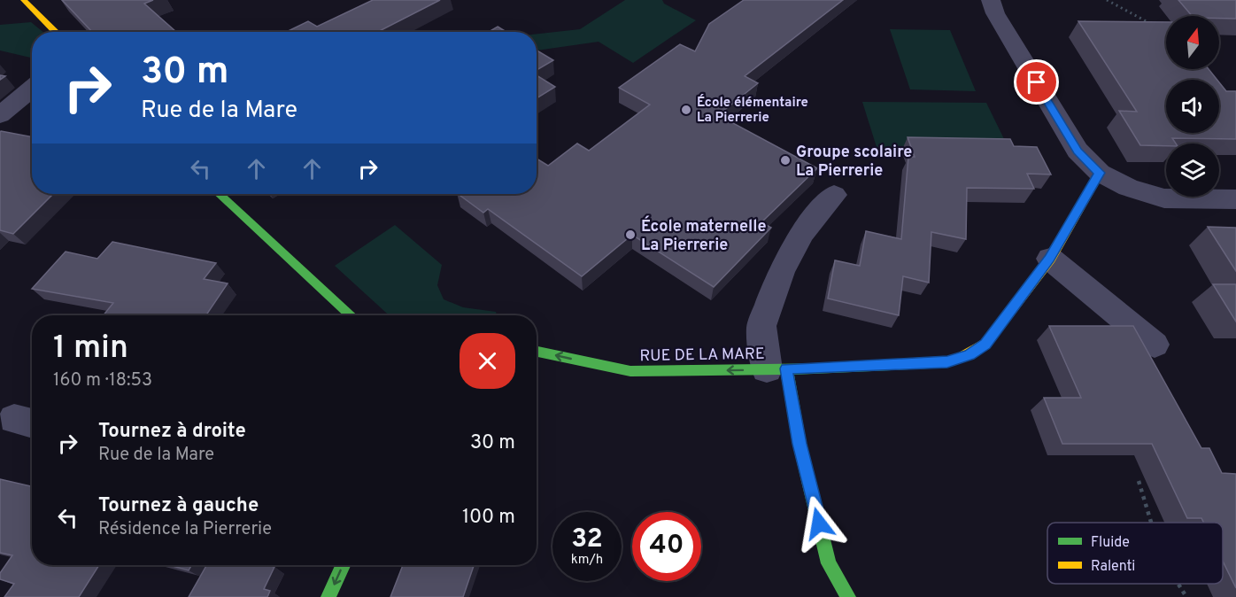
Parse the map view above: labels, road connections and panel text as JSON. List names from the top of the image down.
{
  "streets": {
    "street": ["RUE DE LA MARE"]
  },
  "one_way": ["RUE DE LA MARE"],
  "places": ["École élémentaire La Pierrerie", "Groupe scolaire La Pierrerie", "École maternelle La Pierrerie"],
  "legend": ["Fluide", "Ralenti"],
  "north": "top",
  "page": {
    "turn": ["30 m", "Rue de la Mare"],
    "heading": ["1 min", "160 m · 18:53"],
    "list": [
      {
        "name": "Tournez à droite",
        "note": "Rue de la Mare",
        "value": "30 m"
      },
      {
        "name": "Tournez à gauche",
        "note": "Résidence la Pierrerie",
        "value": "100 m"
      }
    ],
    "speed": "32 km/h",
    "limit": "40"
  }
}
